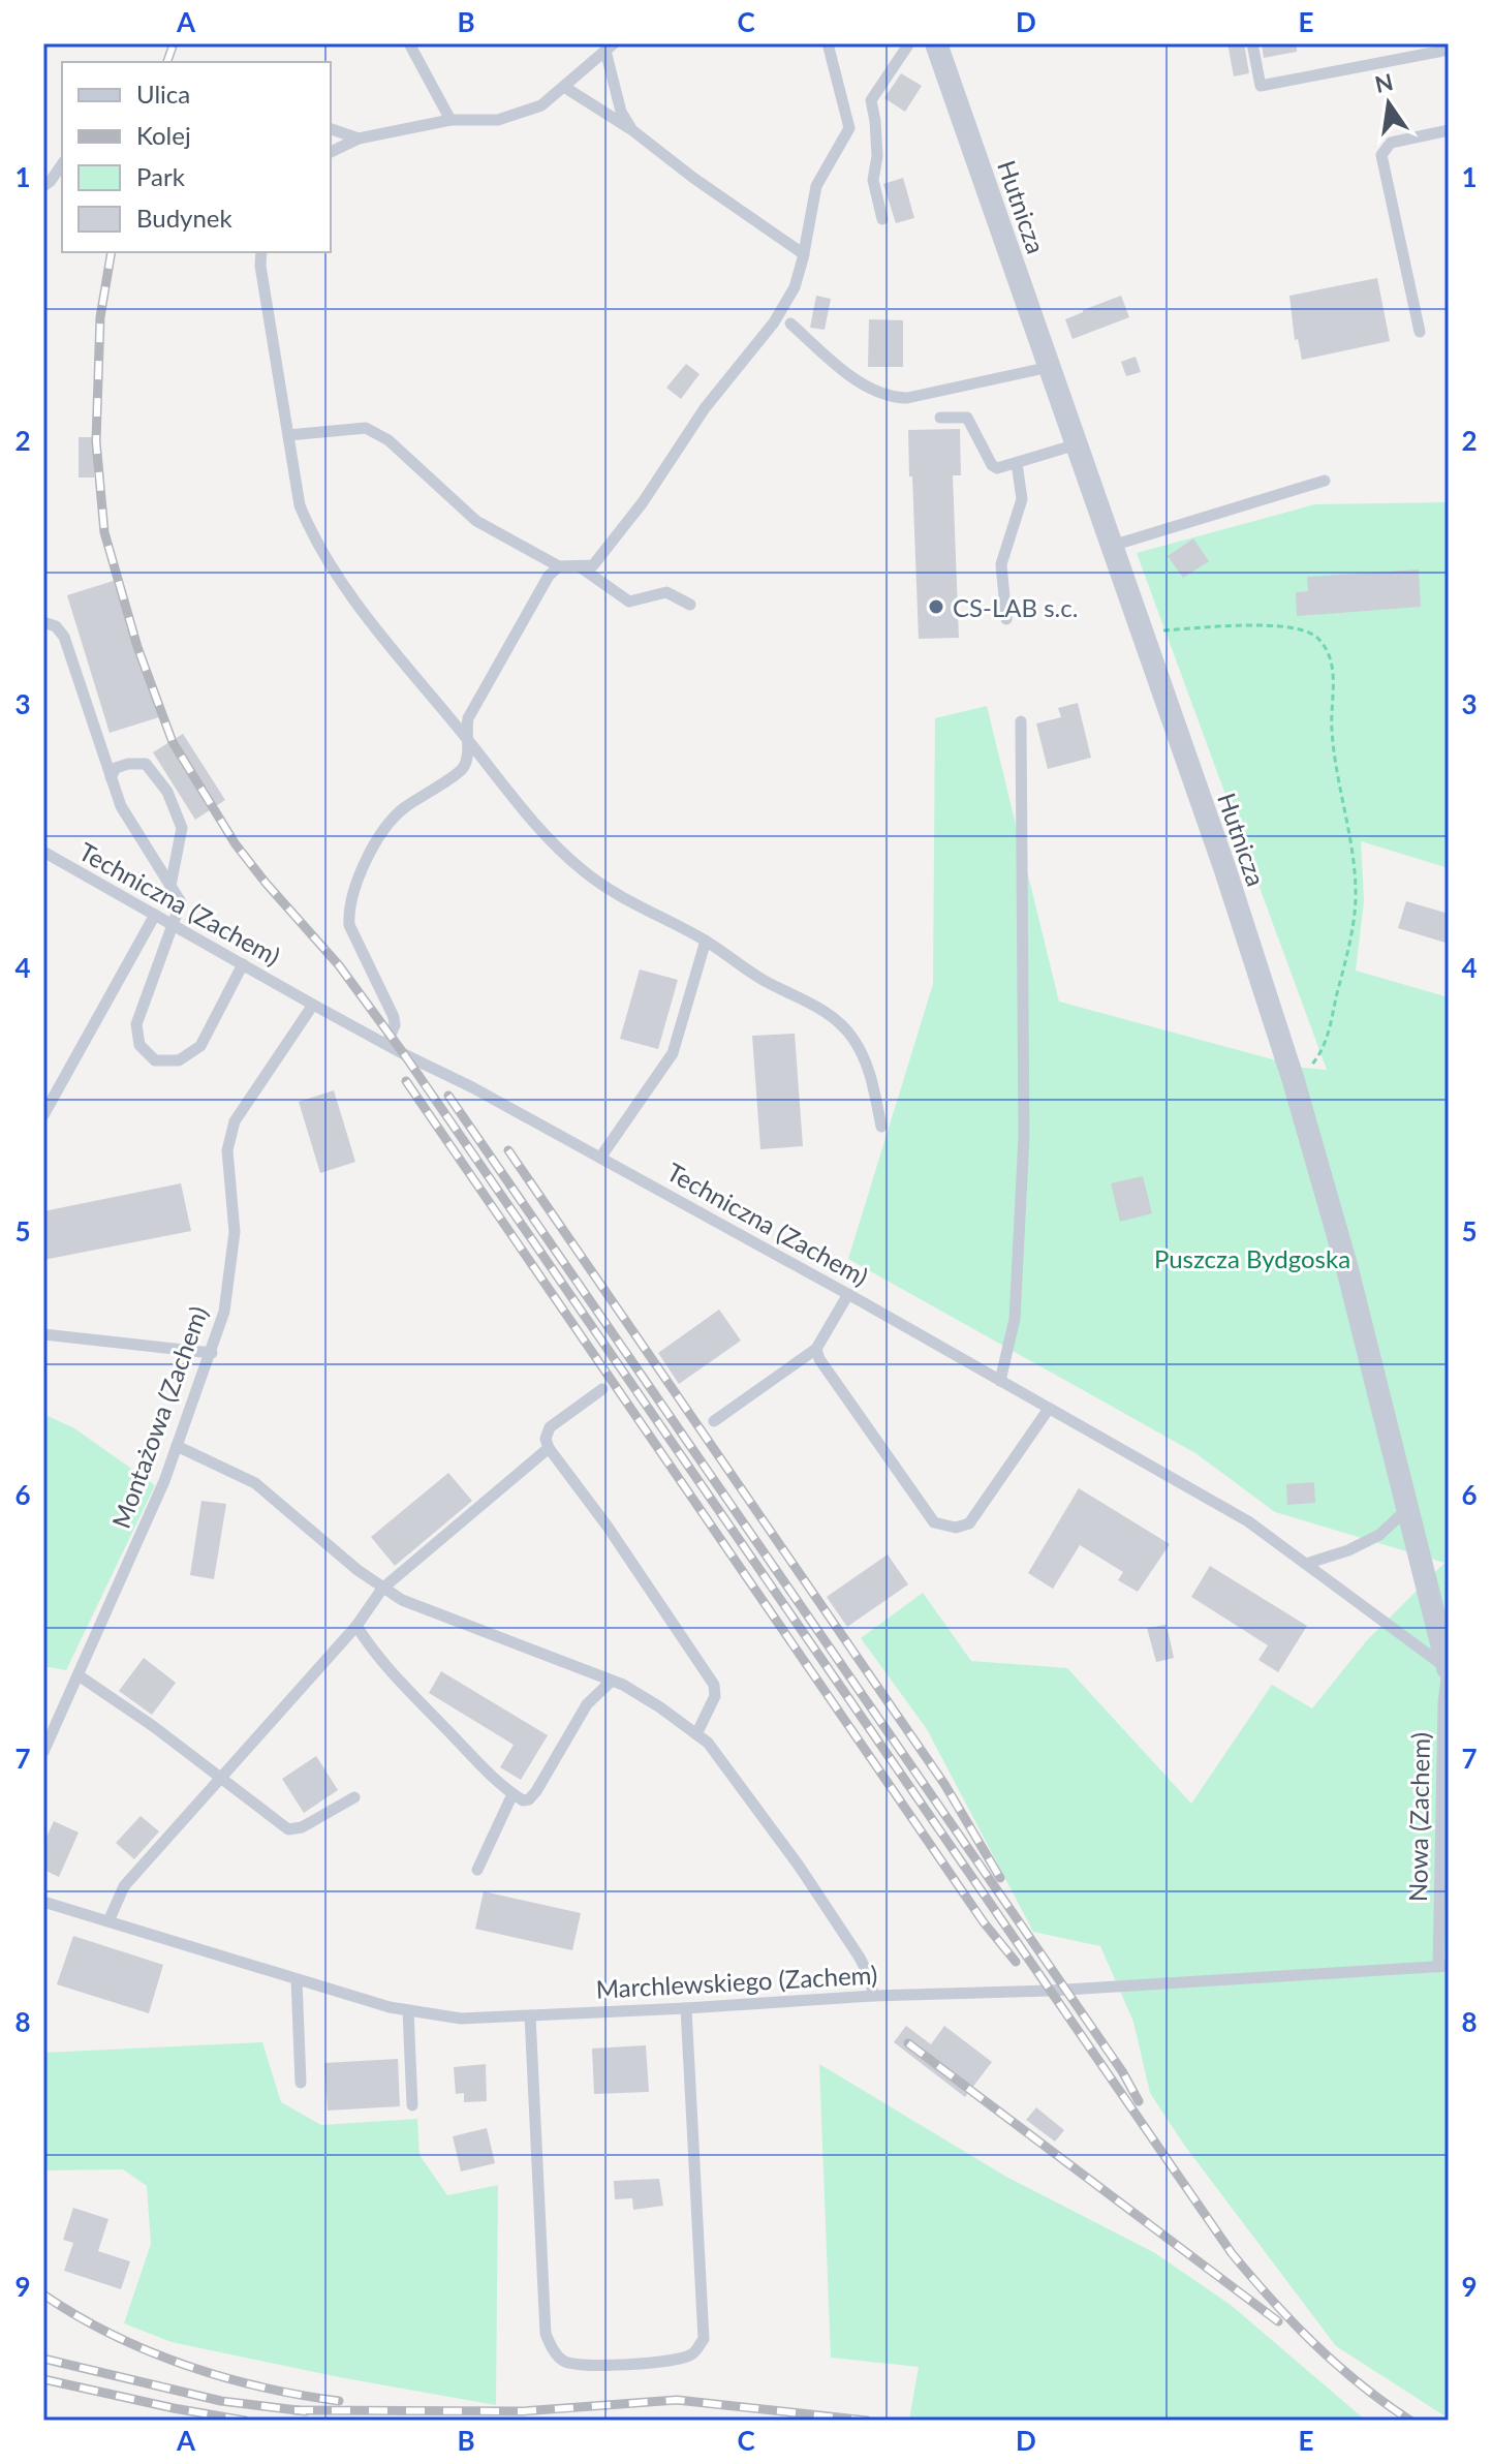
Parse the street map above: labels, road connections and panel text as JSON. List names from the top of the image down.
{
  "streets": {
    "street": ["Hutnicza"],
    "lane": [
      "Techniczna (Zachem)",
      "Montażowa (Zachem)",
      "Nowa (Zachem)",
      "Marchlewskiego (Zachem)"
    ]
  },
  "crossings": [
    ["Hutnicza", "Techniczna (Zachem)"],
    ["Hutnicza", "Nowa (Zachem)"],
    ["Techniczna (Zachem)", "Montażowa (Zachem)"],
    ["Techniczna (Zachem)", "Nowa (Zachem)"],
    ["Nowa (Zachem)", "Marchlewskiego (Zachem)"]
  ],
  "parks": ["Puszcza Bydgoska"],
  "places": ["CS-LAB s.c."],
  "legend": [
    "Ulica",
    "Kolej",
    "Park",
    "Budynek"
  ],
  "north": "top",
  "grid": {
    "columns": [
      "A",
      "B",
      "C",
      "D",
      "E"
    ],
    "rows": [
      "1",
      "2",
      "3",
      "4",
      "5",
      "6",
      "7",
      "8",
      "9"
    ]
  }
}
